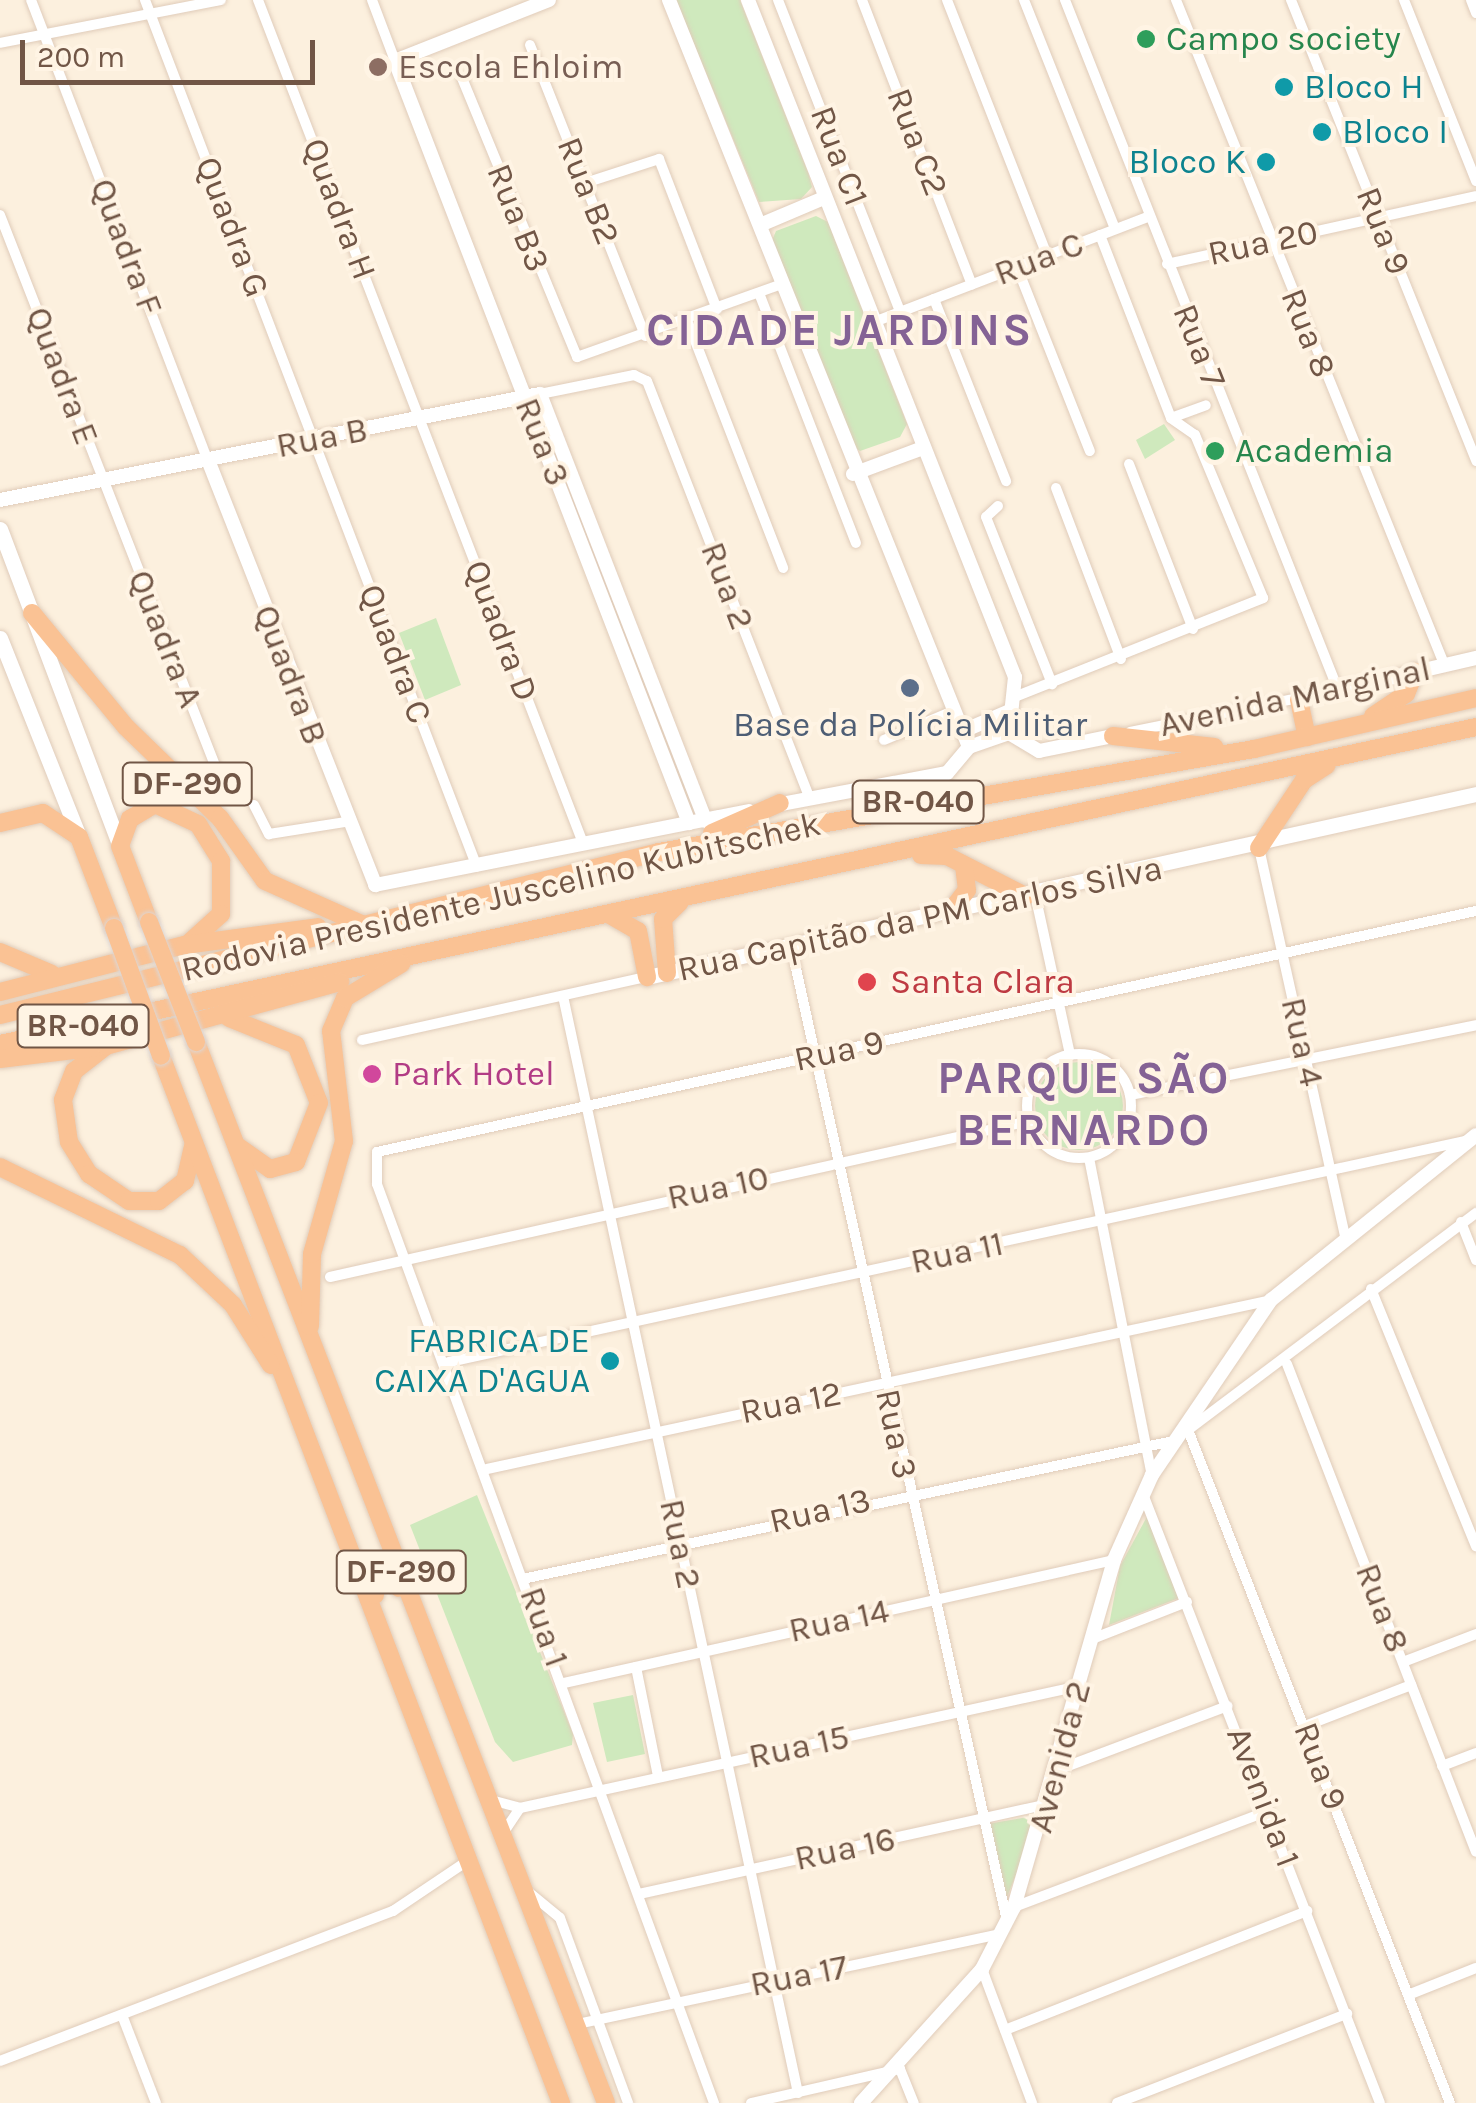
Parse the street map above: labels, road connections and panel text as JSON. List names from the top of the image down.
{
  "streets": {
    "highway": ["DF-290", "BR-040", "Rodovia Presidente Juscelino Kubitschek"],
    "main road": ["Rua Capitão da PM Carlos Silva"],
    "street": [
      "Rua C2",
      "Rua C1",
      "Rua B2",
      "Quadra H",
      "Rua B3",
      "Quadra G",
      "Rua 9",
      "Rua 20",
      "Quadra F",
      "Rua C",
      "Rua 8",
      "Rua 7",
      "Quadra E",
      "Rua B",
      "Rua 3",
      "Rua 2",
      "Quadra D",
      "Quadra A",
      "Quadra C",
      "Quadra B",
      "Avenida Marginal",
      "Rua 4",
      "Rua 10",
      "Rua 11",
      "Rua 12",
      "Rua 13",
      "Rua 14",
      "Rua 1",
      "Rua 15",
      "Avenida 2",
      "Avenida 1",
      "Rua 16",
      "Rua 17"
    ]
  },
  "crossings": [
    ["Rua C2", "Rua C"],
    ["Rua C1", "Rua C"],
    ["Rua B2", "Rua B3"],
    ["Quadra H", "Rua B"],
    ["Quadra H", "Quadra D"],
    ["Quadra G", "Rua B"],
    ["Quadra G", "Quadra C"],
    ["Rua 9", "Rua 20"],
    ["Rua 9", "Rua 3"],
    ["Rua 9", "Rua 2"],
    ["Rua 9", "Rua 4"],
    ["Rua 9", "Rua 1"],
    ["Rua 9", "Avenida 2"],
    ["Rua 20", "Rua 8"],
    ["Rua 20", "Rua 7"],
    ["Quadra F", "Rua B"],
    ["Quadra F", "Quadra B"],
    ["Rua C", "Rua 7"],
    ["Rua 8", "Avenida Marginal"],
    ["Rua 8", "Avenida 2"],
    ["Rua 7", "Avenida Marginal"],
    ["Quadra E", "Rua B"],
    ["Quadra E", "Quadra A"],
    ["Rua B", "Rua 3"],
    ["Rua B", "Rua 2"],
    ["Rua B", "Quadra D"],
    ["Rua B", "Quadra A"],
    ["Rua B", "Quadra C"],
    ["Rua B", "Quadra B"],
    ["Rua 3", "Rua Capitão da PM Carlos Silva"],
    ["Rua 3", "Rua 10"],
    ["Rua 3", "Rua 11"],
    ["Rua 3", "Rua 12"],
    ["Rua 3", "Rua 13"],
    ["Rua 3", "Rua 14"],
    ["Rua 3", "Rua 15"],
    ["Rua 3", "Avenida 2"],
    ["Rua 3", "Rua 16"],
    ["Rua 3", "Rua 17"],
    ["Rua 2", "Rua Capitão da PM Carlos Silva"],
    ["Rua 2", "Rua 10"],
    ["Rua 2", "Rua 11"],
    ["Rua 2", "Rua 12"],
    ["Rua 2", "Rua 13"],
    ["Rua 2", "Rua 14"],
    ["Rua 2", "Rua 15"],
    ["Rua 2", "Rua 16"],
    ["Rua 2", "Rua 17"],
    ["Quadra C", "Quadra B"],
    ["DF-290", "Rodovia Presidente Juscelino Kubitschek"],
    ["DF-290", "Rua 17"],
    ["Rua Capitão da PM Carlos Silva", "Rua 4"],
    ["Rua 4", "Rua 11"],
    ["Rua 4", "Avenida 2"],
    ["Rua 10", "Rua 1"],
    ["Rua 11", "Rua 1"],
    ["Rua 11", "Avenida 2"],
    ["Rua 12", "Rua 1"],
    ["Rua 12", "Avenida 2"],
    ["Rua 13", "Rua 1"],
    ["Rua 13", "Avenida 2"],
    ["Rua 14", "Rua 1"],
    ["Rua 14", "Avenida 2"],
    ["Rua 1", "Rua 15"],
    ["Rua 1", "Rua 16"],
    ["Rua 1", "Rua 17"],
    ["Rua 15", "Avenida 2"],
    ["Avenida 2", "Avenida 1"],
    ["Avenida 2", "Rua 16"],
    ["Avenida 2", "Rua 17"]
  ],
  "districts": ["CIDADE JARDINS", "PARQUE SÃO BERNARDO"],
  "places": [
    "Campo society",
    "Escola Ehloim",
    "Bloco H",
    "Bloco I",
    "Bloco K",
    "Academia",
    "Base da Polícia Militar",
    "Santa Clara",
    "Park Hotel",
    "FABRICA DE CAIXA D'AGUA"
  ],
  "scale_bar": "200 m"
}
